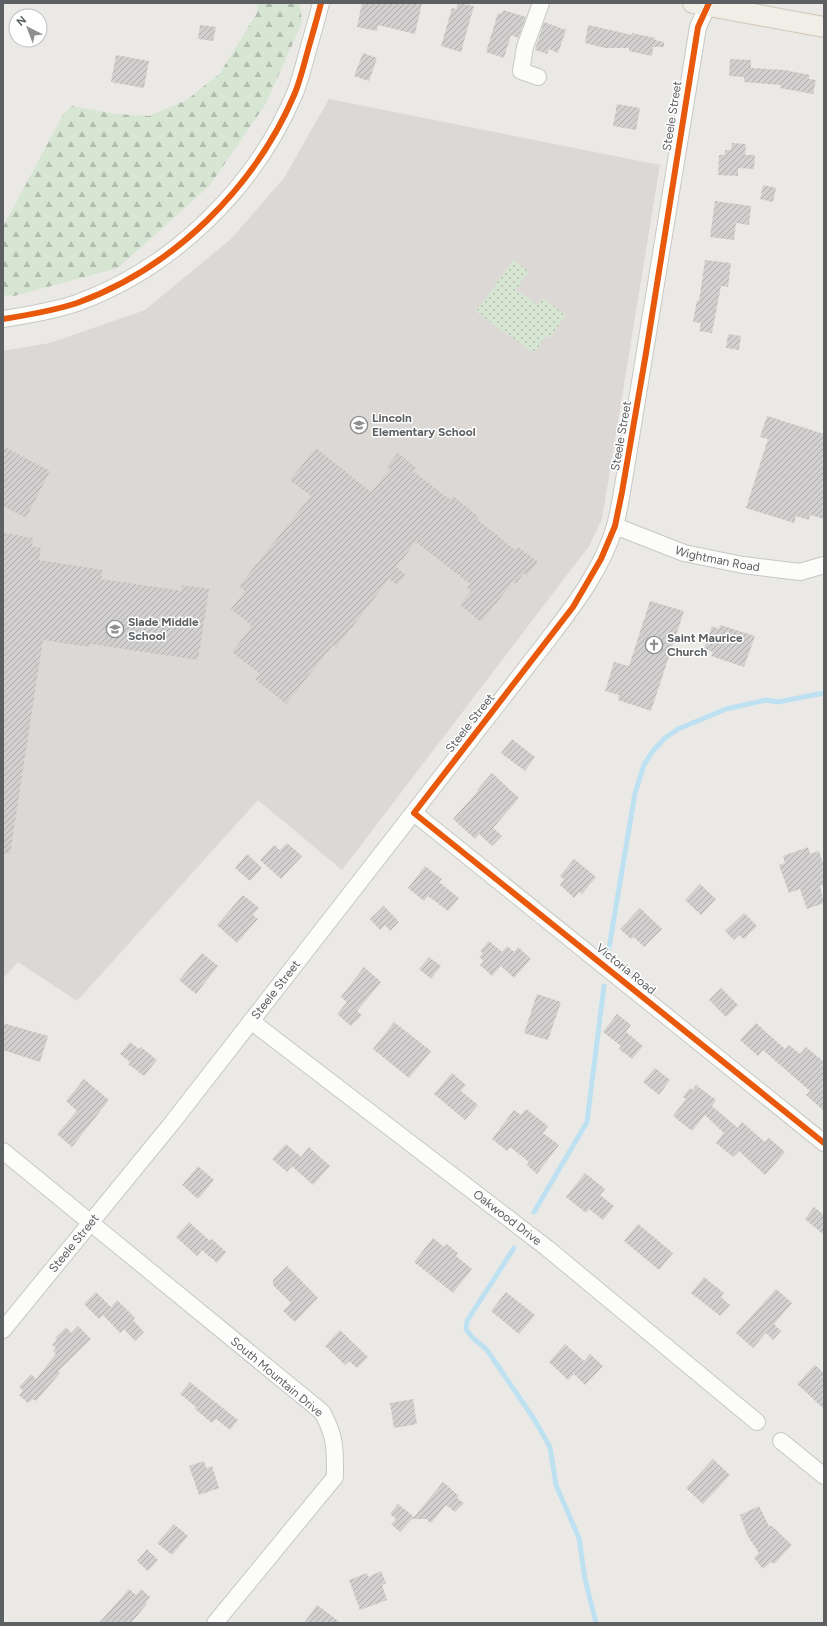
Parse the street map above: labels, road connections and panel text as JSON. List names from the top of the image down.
{
  "streets": {
    "street": [
      "Steele Street",
      "Wightman Road",
      "Victoria Road",
      "Oakwood Drive",
      "South Mountain Drive"
    ]
  },
  "crossings": [
    ["Steele Street", "Wightman Road"],
    ["Steele Street", "Victoria Road"],
    ["Steele Street", "Oakwood Drive"],
    ["Steele Street", "South Mountain Drive"]
  ],
  "places": {
    "school or university": ["Lincoln Elementary School", "Slade Middle School"],
    "church": ["Saint Maurice Church"]
  },
  "north": "top left"
}
